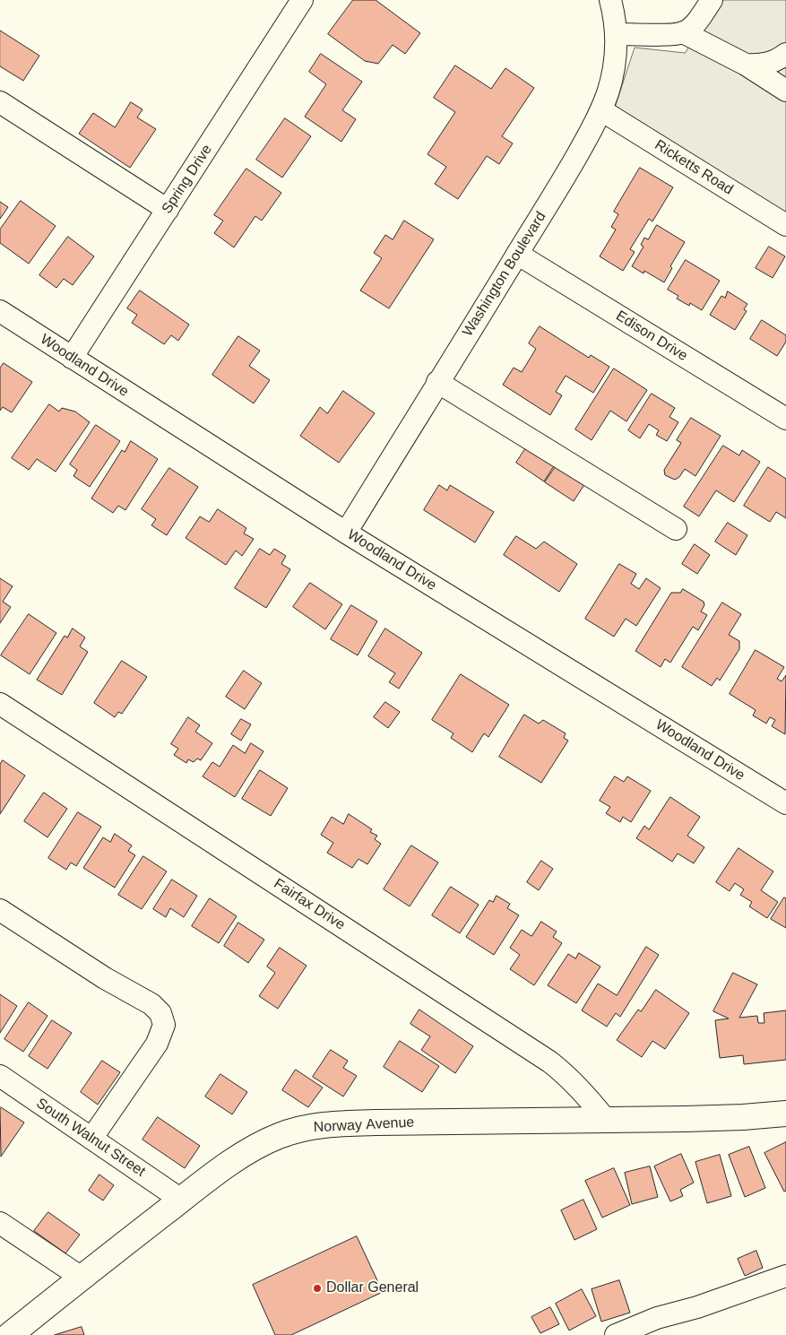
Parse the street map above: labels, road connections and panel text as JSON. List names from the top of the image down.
{
  "streets": {
    "main road": ["Norway Avenue"],
    "street": [
      "Ricketts Road",
      "Spring Drive",
      "Washington Boulevard",
      "Edison Drive",
      "Woodland Drive",
      "Fairfax Drive",
      "South Walnut Street"
    ]
  },
  "crossings": [
    ["Ricketts Road", "Washington Boulevard"],
    ["Spring Drive", "Woodland Drive"],
    ["Washington Boulevard", "Edison Drive"],
    ["Washington Boulevard", "Woodland Drive"],
    ["Fairfax Drive", "Norway Avenue"],
    ["Norway Avenue", "South Walnut Street"]
  ],
  "places": ["Dollar General"]
}
